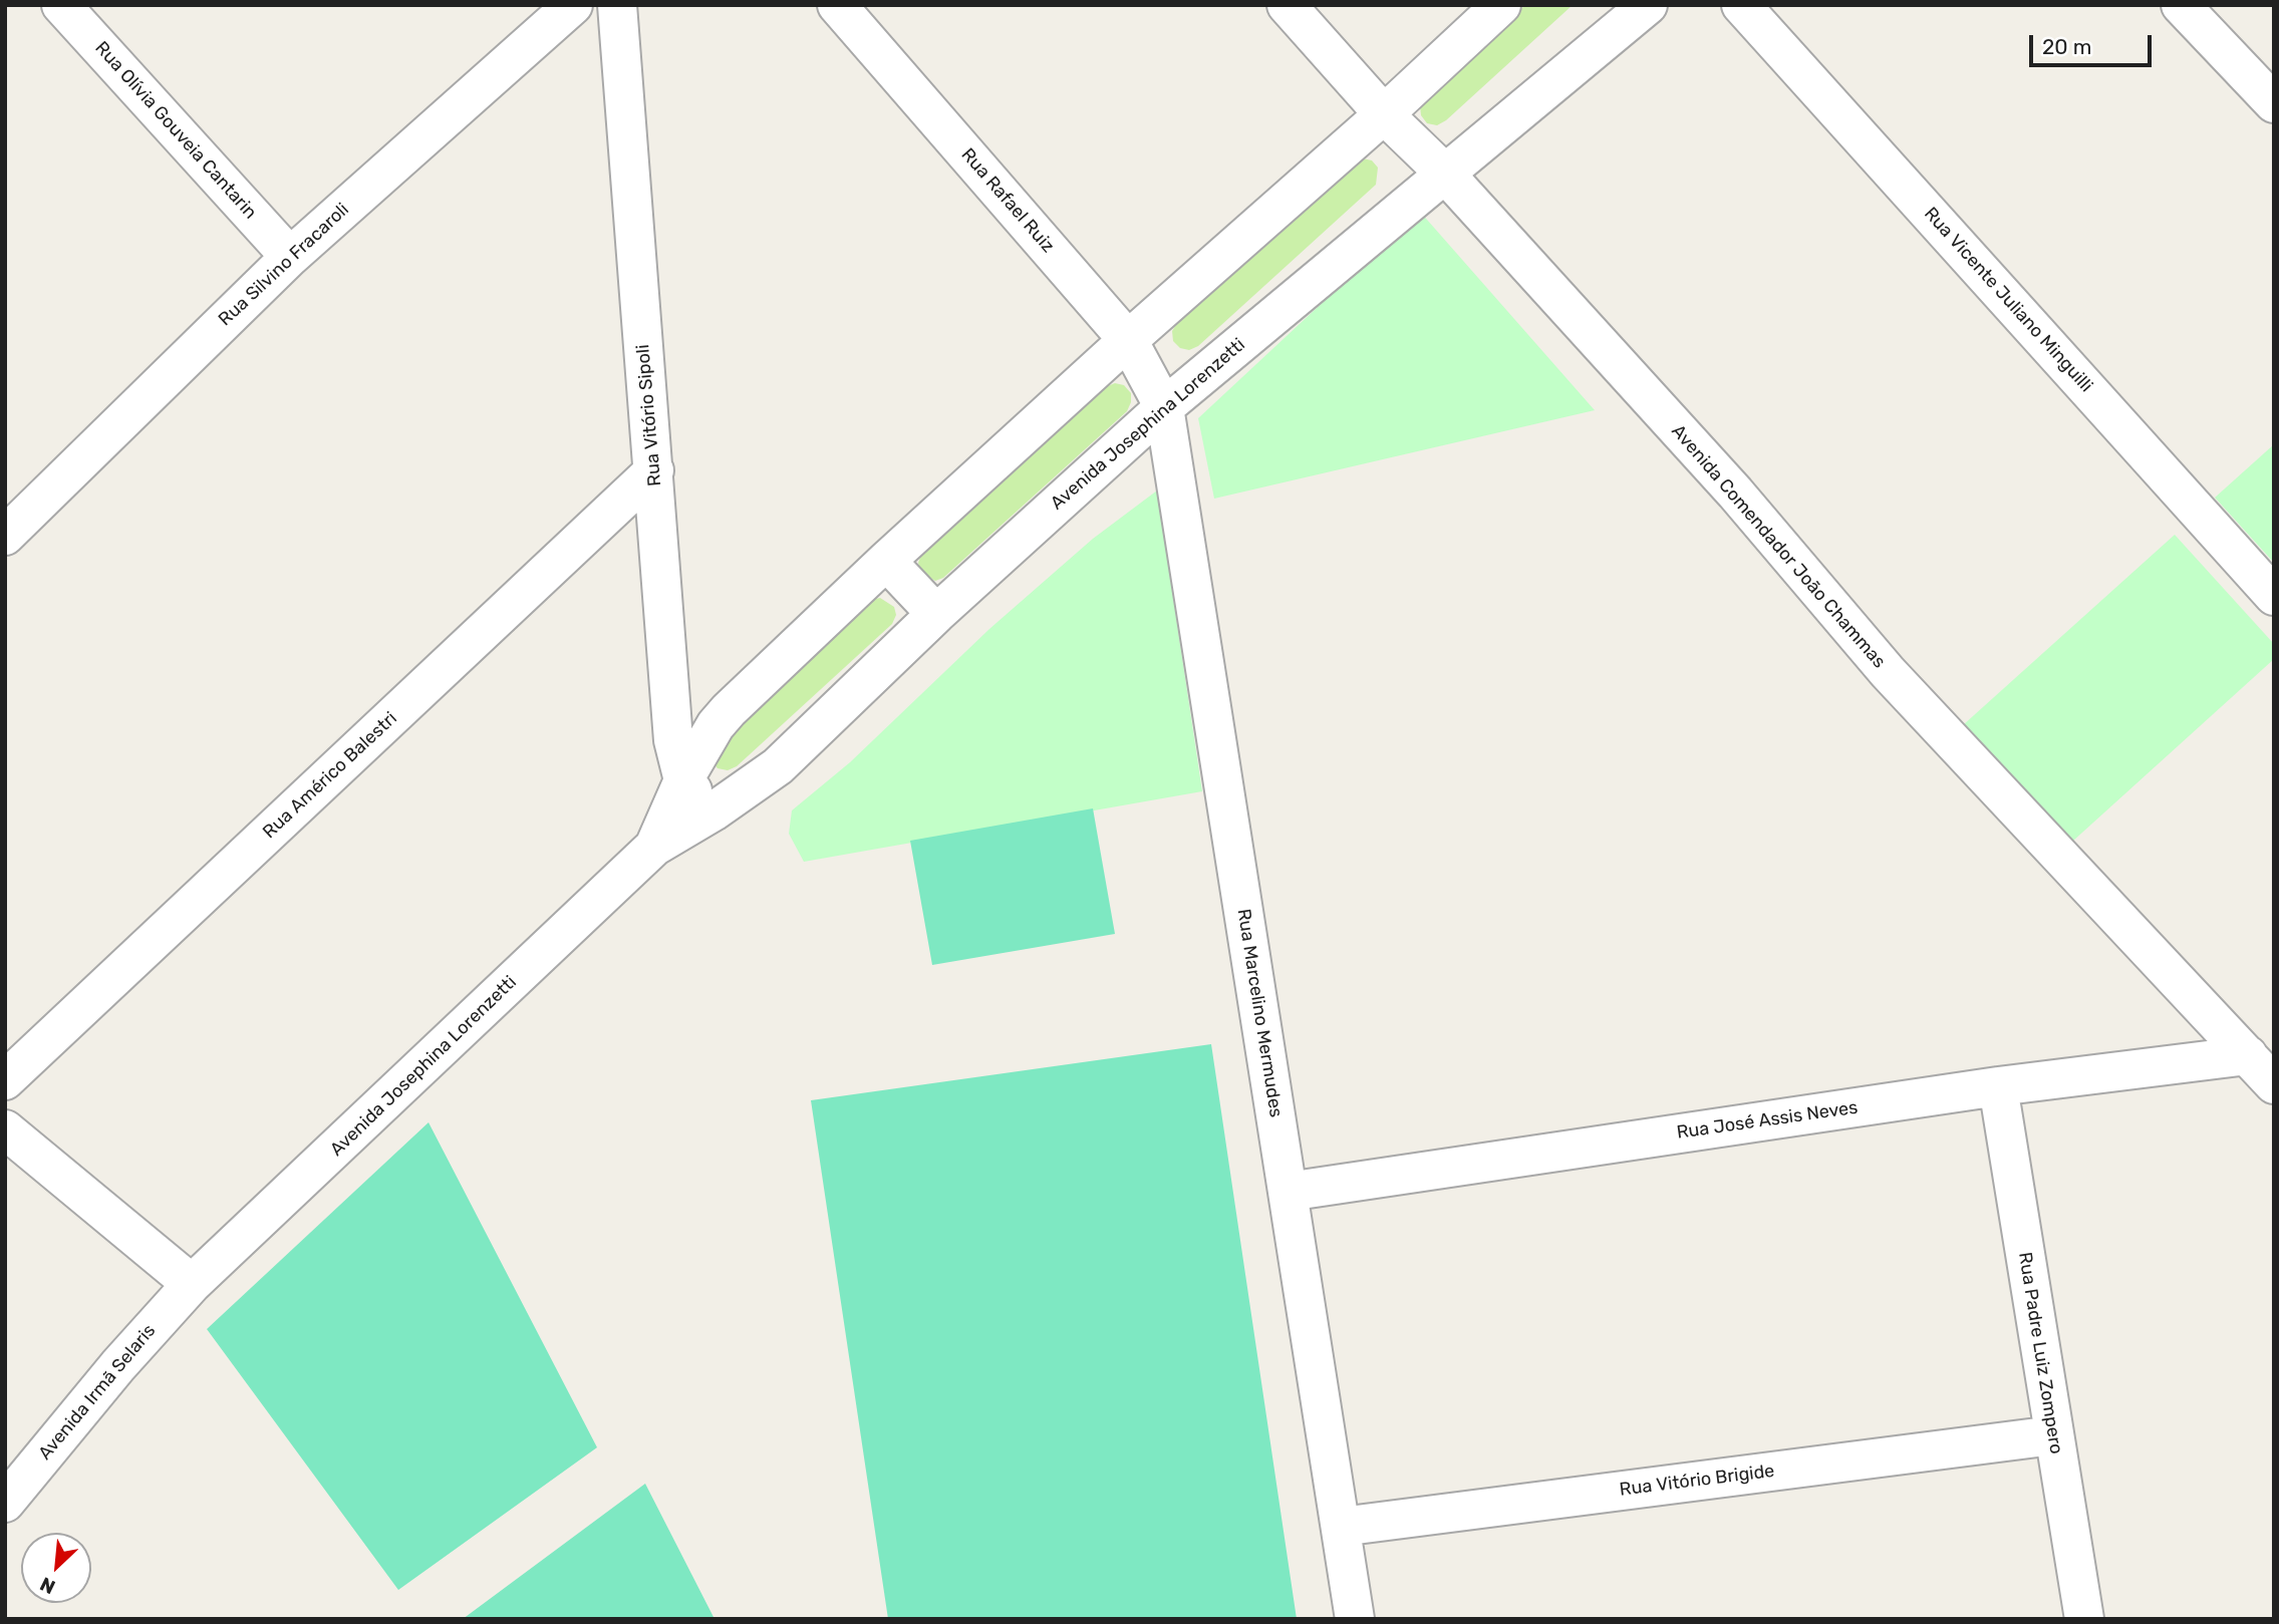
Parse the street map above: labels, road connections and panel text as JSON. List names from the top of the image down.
{
  "streets": {
    "street": [
      "Rua Olívia Gouveia Cantarin",
      "Rua Rafael Ruiz",
      "Rua Silvino Fracaroli",
      "Rua Vicente Juliano Minguilli",
      "Rua Vitório Sipoli",
      "Avenida Josephina Lorenzetti",
      "Avenida Comendador João Chammas",
      "Rua Américo Balestri",
      "Rua Marcelino Mermudes",
      "Rua José Assis Neves",
      "Rua Padre Luiz Zompero",
      "Avenida Irmã Selaris",
      "Rua Vitório Brigide"
    ]
  },
  "crossings": [
    ["Rua Olívia Gouveia Cantarin", "Rua Silvino Fracaroli"],
    ["Rua Rafael Ruiz", "Avenida Josephina Lorenzetti"],
    ["Rua Rafael Ruiz", "Rua Marcelino Mermudes"],
    ["Rua Vitório Sipoli", "Avenida Josephina Lorenzetti"],
    ["Rua Vitório Sipoli", "Rua Américo Balestri"],
    ["Avenida Josephina Lorenzetti", "Avenida Comendador João Chammas"],
    ["Avenida Josephina Lorenzetti", "Rua Marcelino Mermudes"],
    ["Avenida Josephina Lorenzetti", "Avenida Irmã Selaris"],
    ["Avenida Comendador João Chammas", "Rua José Assis Neves"],
    ["Rua Marcelino Mermudes", "Rua José Assis Neves"],
    ["Rua Marcelino Mermudes", "Rua Vitório Brigide"],
    ["Rua José Assis Neves", "Rua Padre Luiz Zompero"],
    ["Rua Padre Luiz Zompero", "Rua Vitório Brigide"]
  ],
  "scale_bar": "20 m",
  "north": "bottom left"
}
